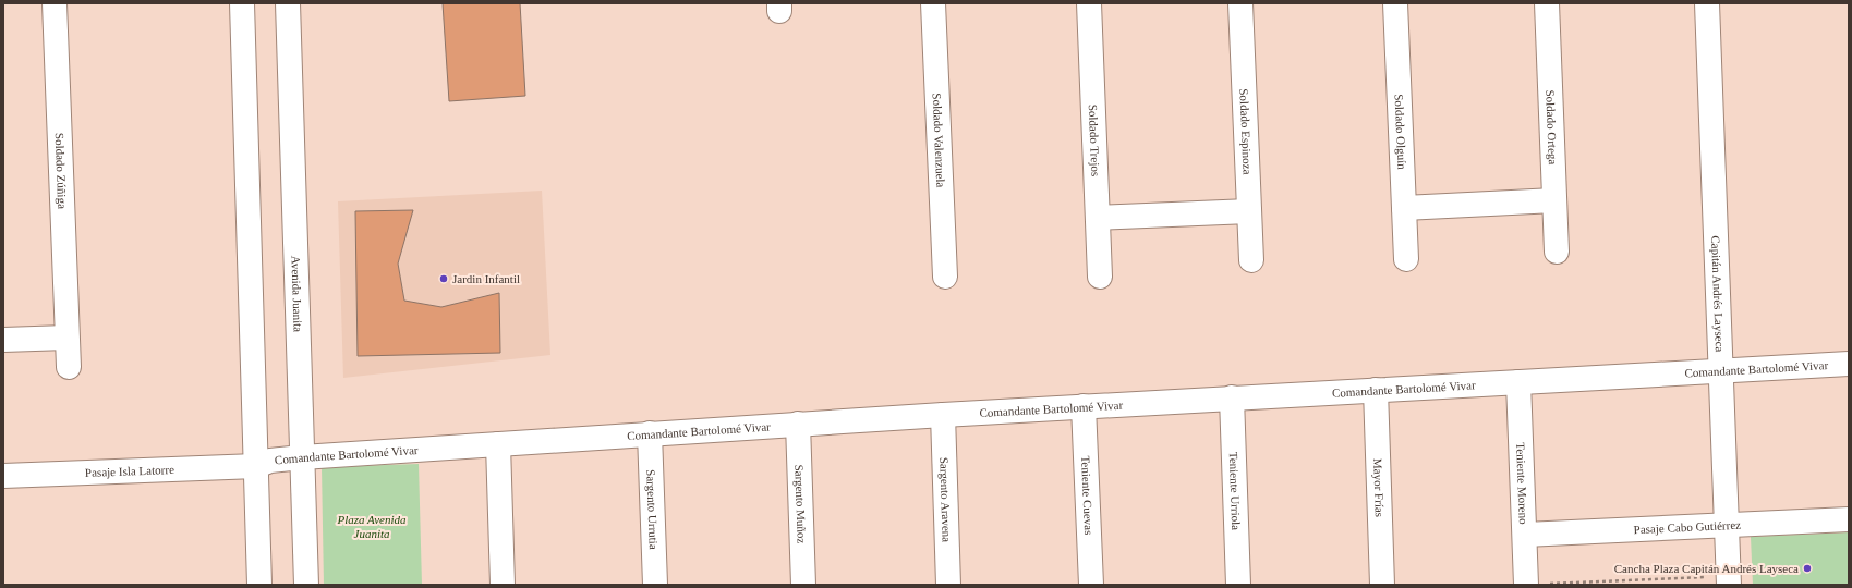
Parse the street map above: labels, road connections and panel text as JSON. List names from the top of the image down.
{
  "streets": {
    "street": [
      "Soldado Ortega",
      "Soldado Espinoza",
      "Soldado Olguín",
      "Soldado Valenzuela",
      "Soldado Trejos",
      "Soldado Zúñiga",
      "Avenida Juanita",
      "Capitán Andrés Layseca",
      "Comandante Bartolomé Vivar",
      "Pasaje Isla Latorre",
      "Teniente Moreno",
      "Mayor Frías",
      "Teniente Urriola",
      "Teniente Cuevas",
      "Sargento Aravena",
      "Sargento Muñoz",
      "Sargento Urrutia",
      "Pasaje Cabo Gutiérrez"
    ]
  },
  "crossings": [
    ["Avenida Juanita", "Comandante Bartolomé Vivar"],
    ["Capitán Andrés Layseca", "Comandante Bartolomé Vivar"],
    ["Capitán Andrés Layseca", "Pasaje Cabo Gutiérrez"],
    ["Comandante Bartolomé Vivar", "Pasaje Isla Latorre"],
    ["Comandante Bartolomé Vivar", "Teniente Moreno"],
    ["Comandante Bartolomé Vivar", "Mayor Frías"],
    ["Comandante Bartolomé Vivar", "Teniente Urriola"],
    ["Comandante Bartolomé Vivar", "Teniente Cuevas"],
    ["Comandante Bartolomé Vivar", "Sargento Aravena"],
    ["Comandante Bartolomé Vivar", "Sargento Muñoz"],
    ["Comandante Bartolomé Vivar", "Sargento Urrutia"],
    ["Teniente Moreno", "Pasaje Cabo Gutiérrez"]
  ],
  "parks": ["Plaza Avenida Juanita"],
  "places": ["Jardin Infantil", "Cancha Plaza Capitán Andrés Layseca"]
}
